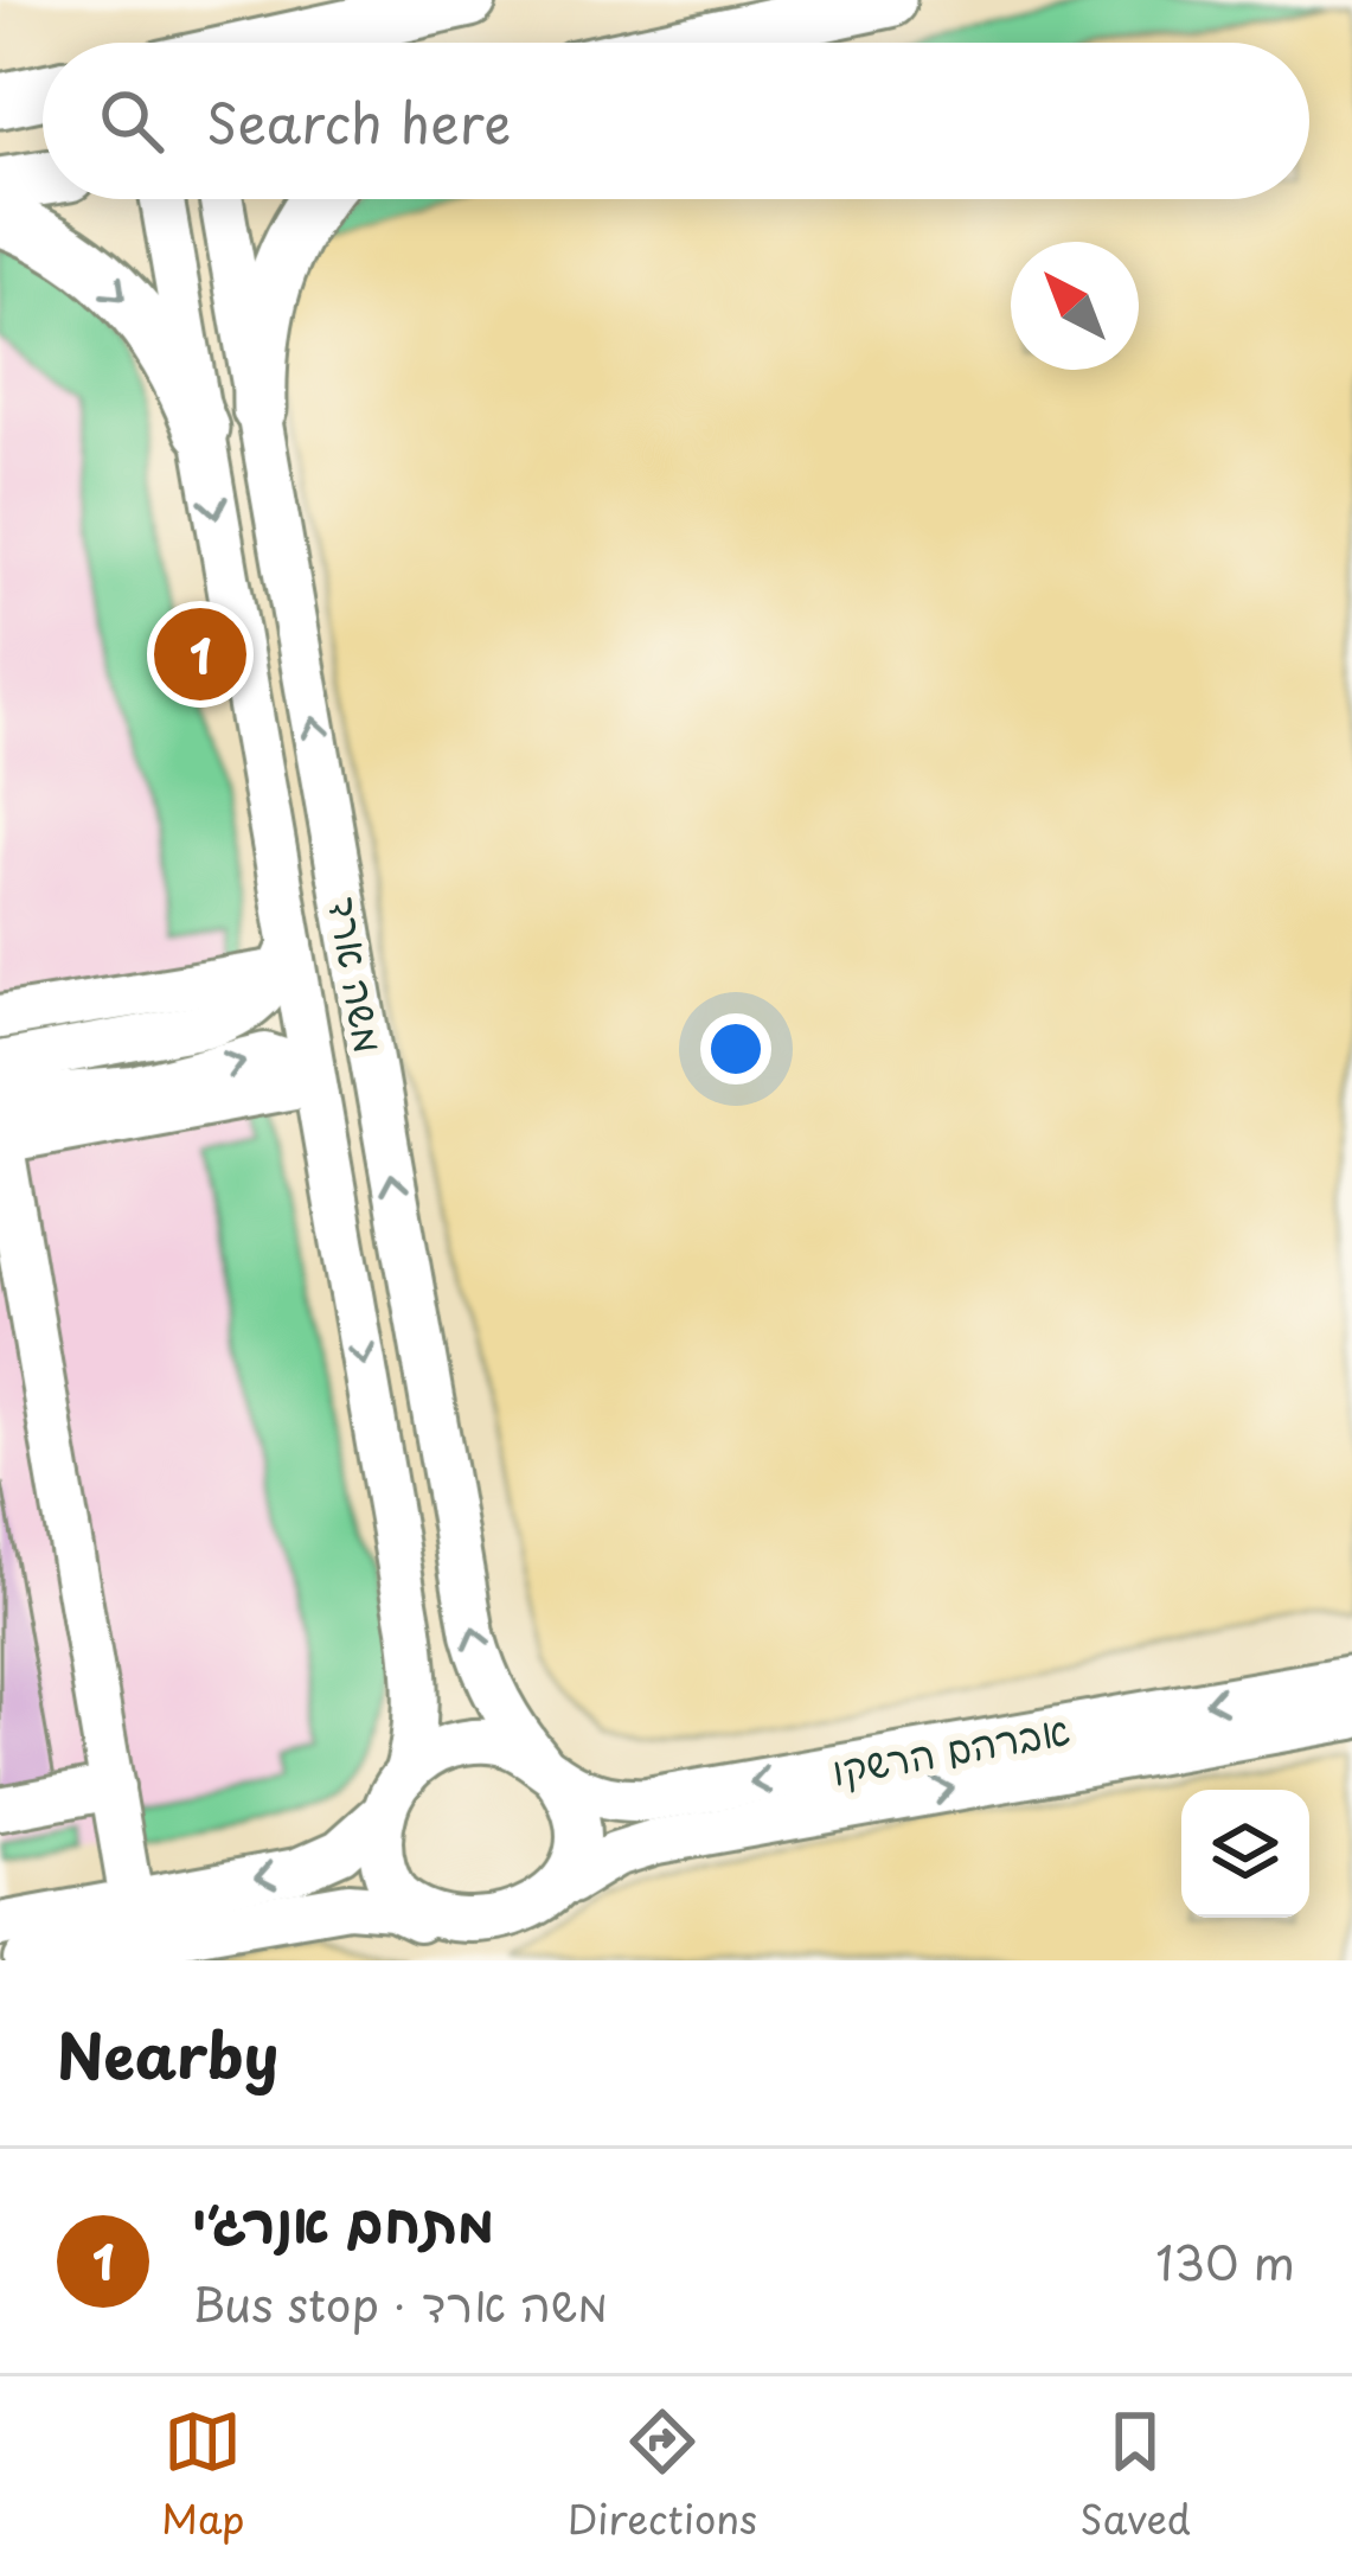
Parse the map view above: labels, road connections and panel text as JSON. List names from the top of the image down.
{
  "streets": {
    "street": ["משה ארד", "אברהם הרשקו"]
  },
  "crossings": [
    ["משה ארד", "אברהם הרשקו"]
  ],
  "north": "top left",
  "page": {
    "search": "Search here",
    "pins": "1",
    "heading": "Nearby",
    "list": [
      {
        "mark": "1",
        "name": "מתחם אנרג׳י",
        "note": "Bus stop · משה ארד",
        "value": "130 m"
      }
    ],
    "nav": ["Map", "Directions", "Saved"]
  }
}
